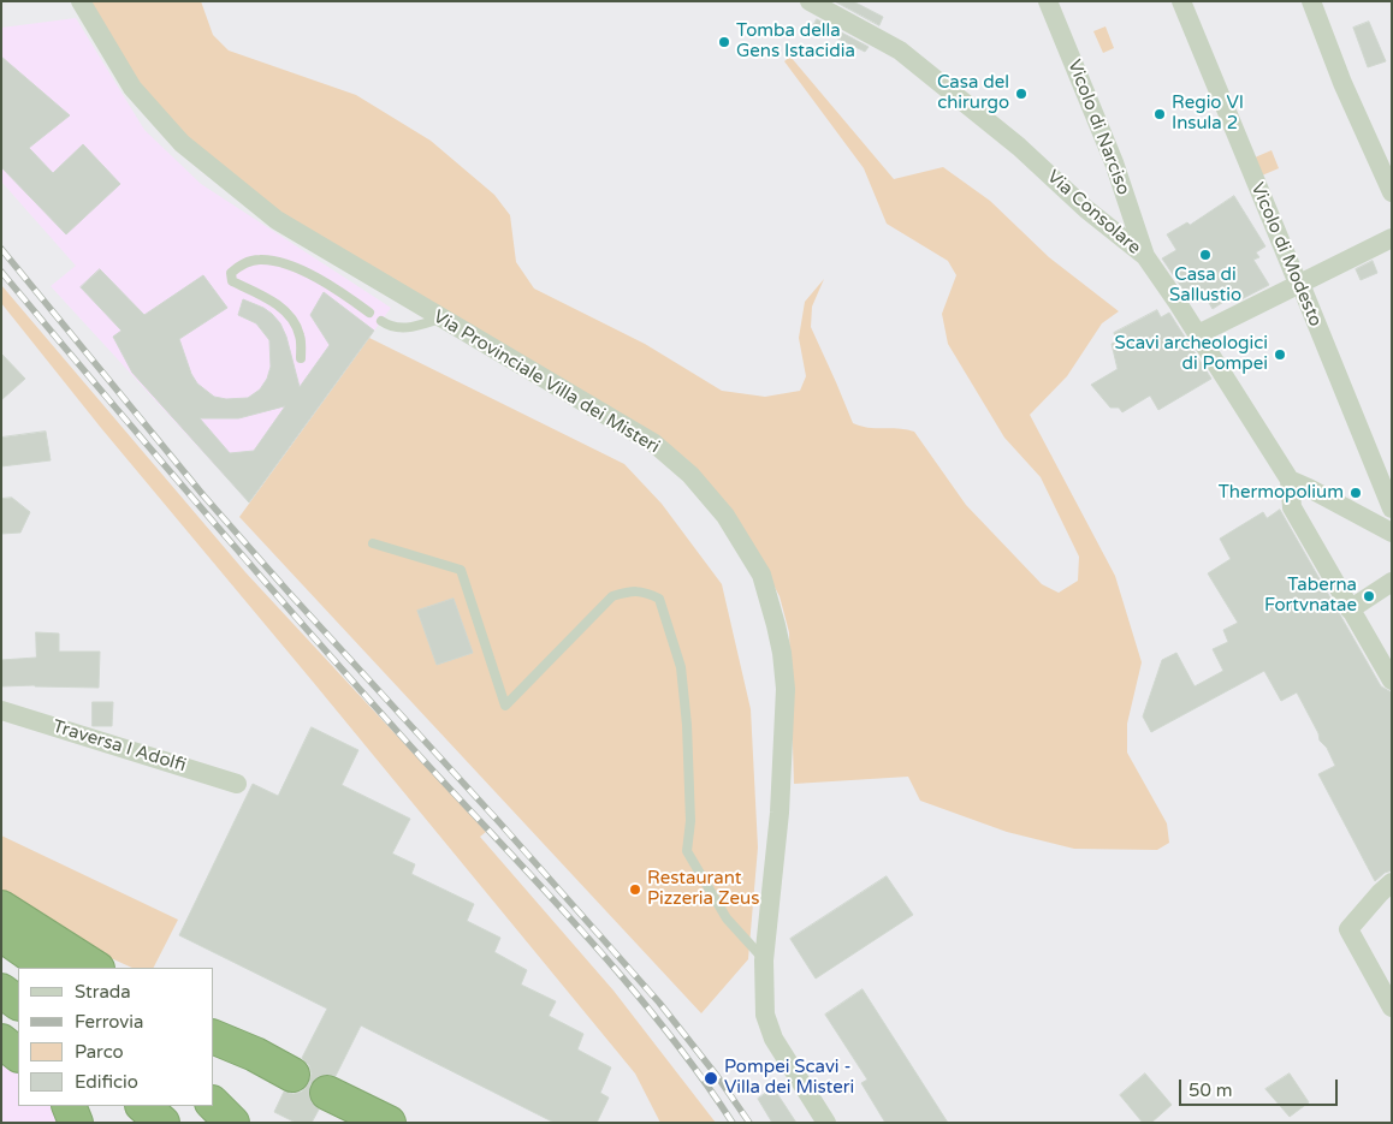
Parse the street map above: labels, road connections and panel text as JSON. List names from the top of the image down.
{
  "streets": {
    "street": [
      "Vicolo di Narciso",
      "Via Consolare",
      "Vicolo di Modesto",
      "Via Provinciale Villa dei Misteri",
      "Traversa I Adolfi"
    ]
  },
  "crossings": [
    ["Vicolo di Narciso", "Via Consolare"]
  ],
  "places": [
    "Tomba della Gens Istacidia",
    "Casa del chirurgo",
    "Regio VI Insula 2",
    "Casa di Sallustio",
    "Scavi archeologici di Pompei",
    "Thermopolium",
    "Taberna Fortvnatae",
    "Restaurant Pizzeria Zeus",
    "Pompei Scavi - Villa dei Misteri"
  ],
  "legend": [
    "Strada",
    "Ferrovia",
    "Parco",
    "Edificio"
  ],
  "scale_bar": "50 m"
}
